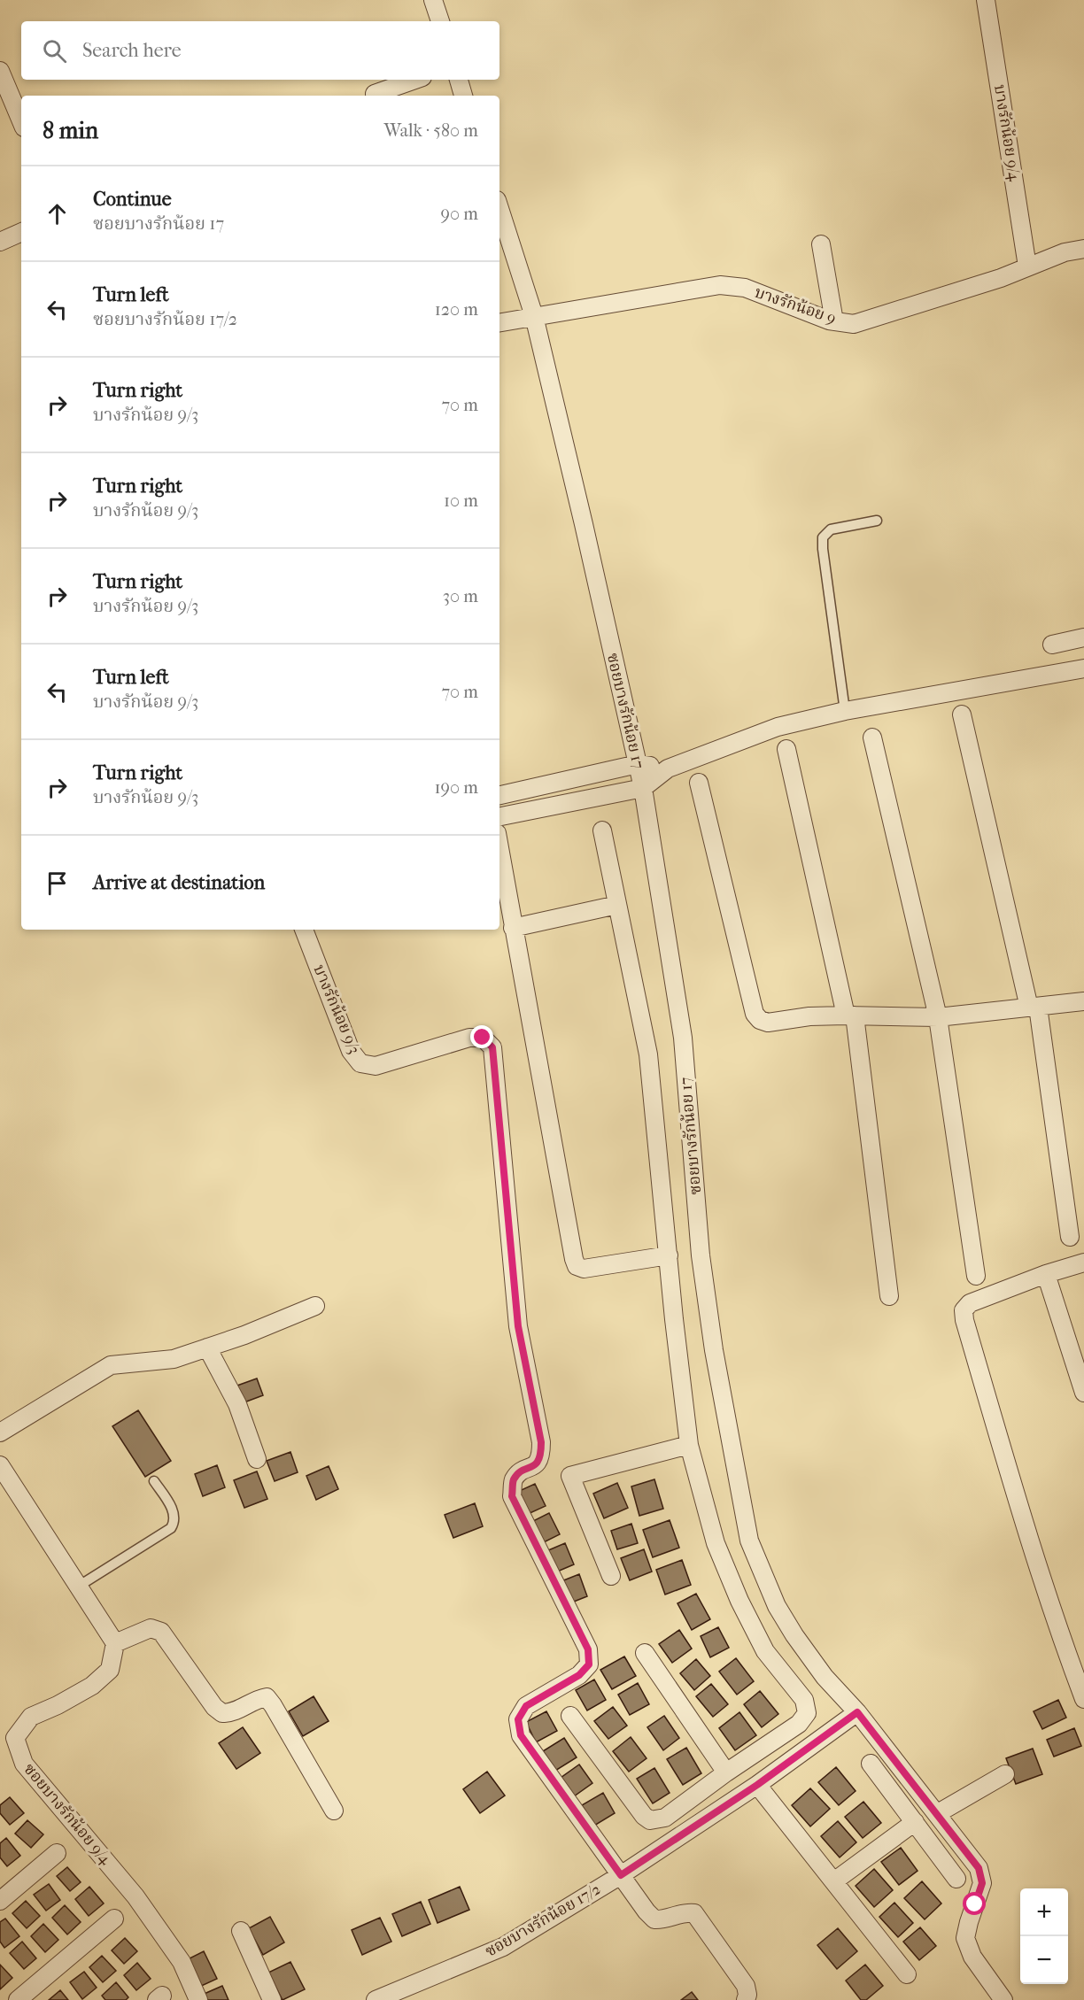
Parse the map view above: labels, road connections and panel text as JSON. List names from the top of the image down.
{
  "streets": {
    "street": [
      "บางรักน้อย 9/4",
      "บางรักน้อย 9",
      "ซอยบางรักน้อย 17",
      "บางรักน้อย 9/3",
      "ซอยบางรักน้อย 9/4",
      "ซอยบางรักน้อย 17/2"
    ]
  },
  "crossings": [
    ["บางรักน้อย 9/4", "บางรักน้อย 9"],
    ["บางรักน้อย 9", "ซอยบางรักน้อย 17"],
    ["ซอยบางรักน้อย 17", "ซอยบางรักน้อย 17/2"],
    ["บางรักน้อย 9/3", "ซอยบางรักน้อย 17/2"]
  ],
  "page": {
    "search": "Search here",
    "heading": ["8 min", "Walk · 580 m"],
    "list": [
      ["Continue", "ซอยบางรักน้อย 17", "90 m"],
      ["Turn left", "ซอยบางรักน้อย 17/2", "120 m"],
      ["Turn right", "บางรักน้อย 9/3", "70 m"],
      ["Turn right", "บางรักน้อย 9/3", "10 m"],
      ["Turn right", "บางรักน้อย 9/3", "30 m"],
      ["Turn left", "บางรักน้อย 9/3", "70 m"],
      ["Turn right", "บางรักน้อย 9/3", "190 m"],
      "Arrive at destination"
    ],
    "map_buttons": ["+", "−"]
  }
}
